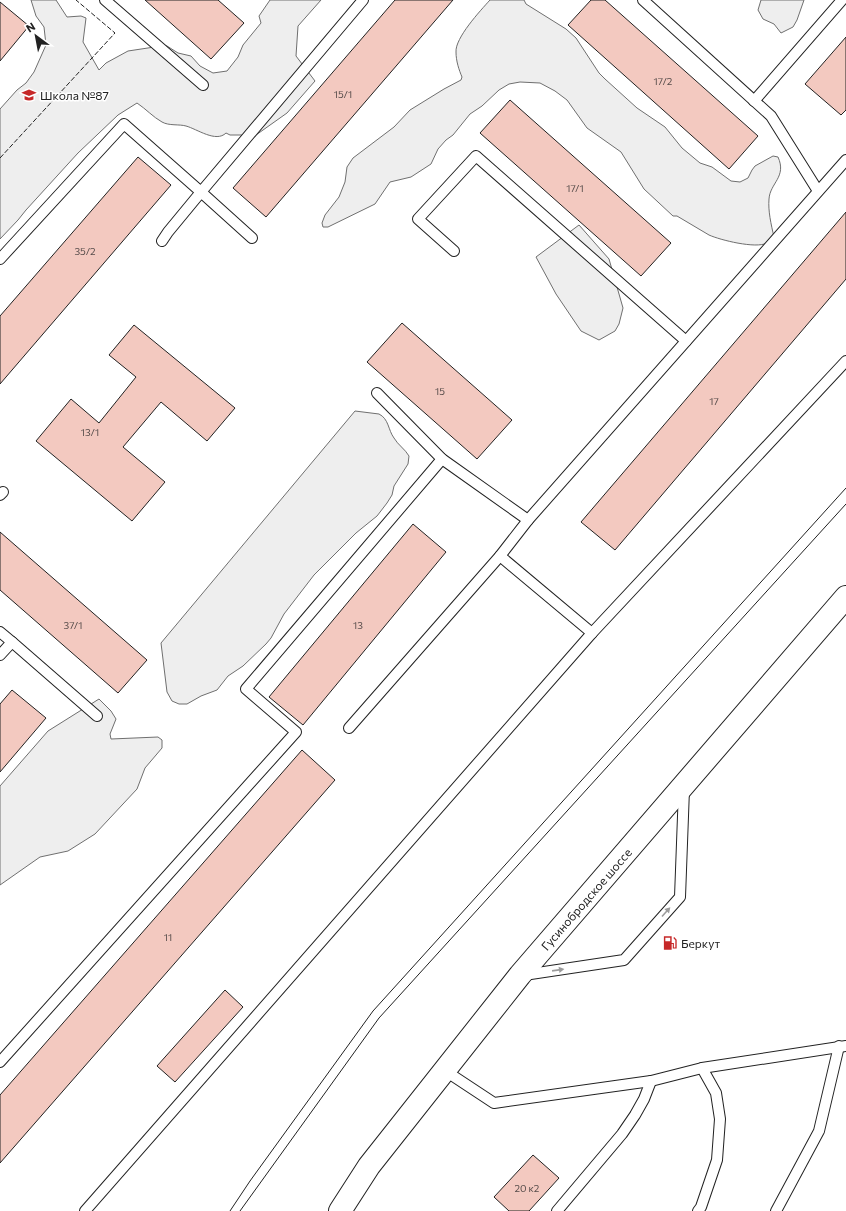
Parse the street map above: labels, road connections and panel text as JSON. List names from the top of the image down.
{
  "streets": {
    "main road": ["Гусинобродское шоссе"]
  },
  "places": {
    "school or university": ["Школа №87"],
    "fuel station": ["Беркут"]
  },
  "house_numbers": [
    "17/2",
    "15/1",
    "17/1",
    "35/2",
    "15",
    "17",
    "13/1",
    "37/1",
    "13",
    "11",
    "20 к2"
  ],
  "north": "top left"
}
